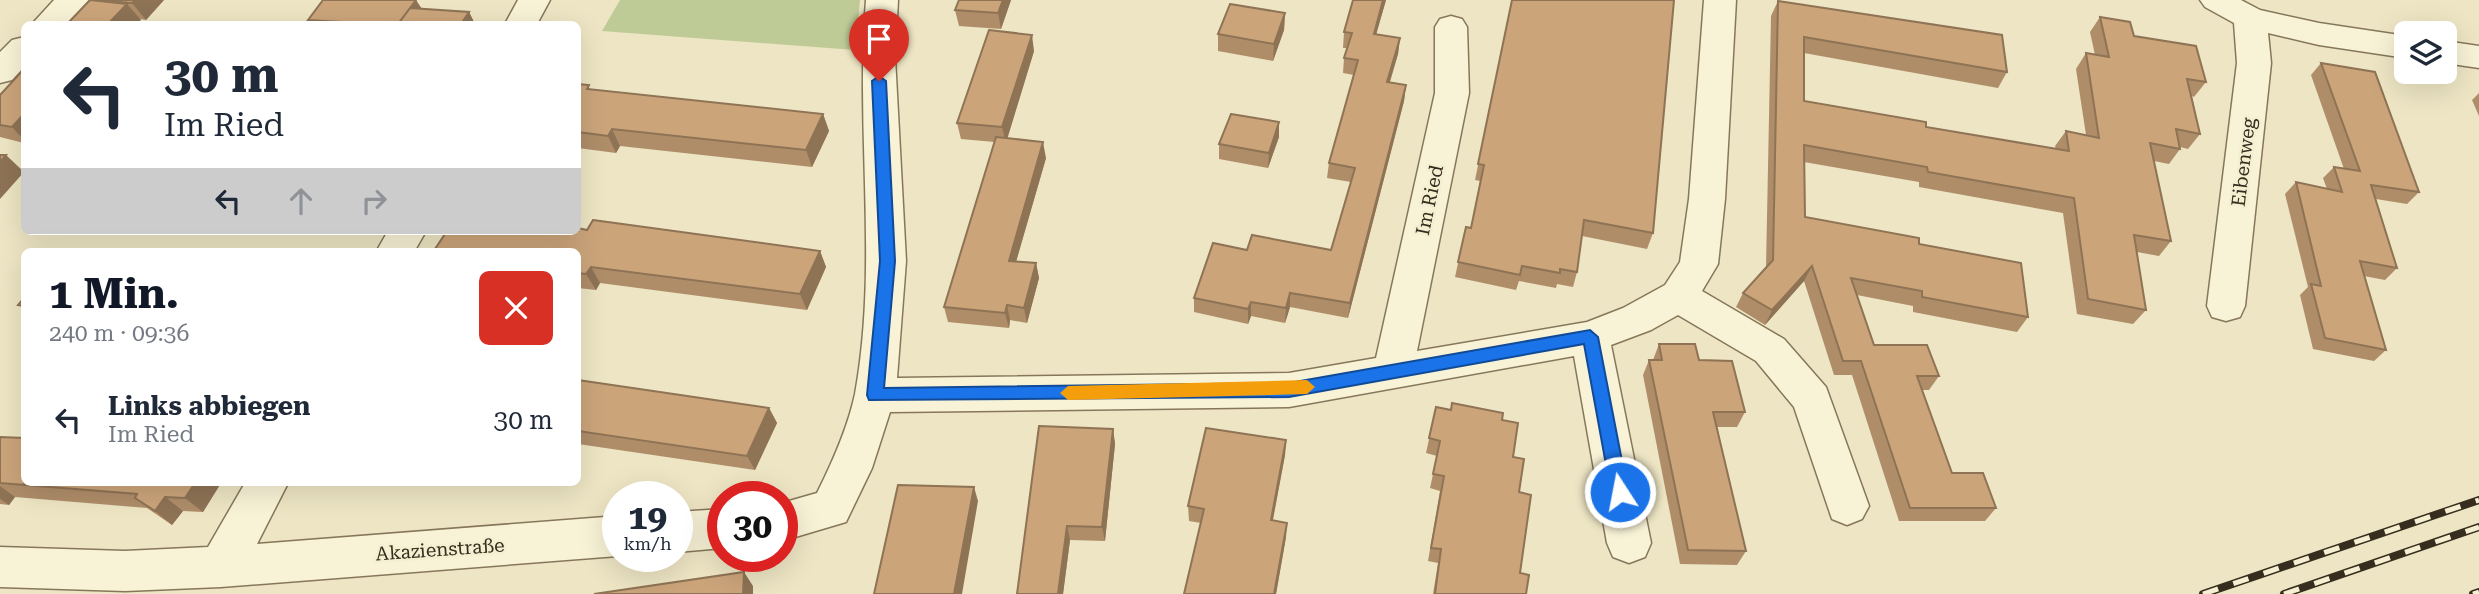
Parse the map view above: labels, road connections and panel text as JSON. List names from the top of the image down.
{
  "streets": {
    "street": ["Eibenweg", "Im Ried", "Akazienstraße"]
  },
  "page": {
    "turn": ["30 m", "Im Ried"],
    "heading": ["1 Min.", "240 m · 09:36"],
    "list": [
      {
        "name": "Links abbiegen",
        "note": "Im Ried",
        "value": "30 m"
      }
    ],
    "speed": "19 km/h",
    "limit": "30"
  }
}
